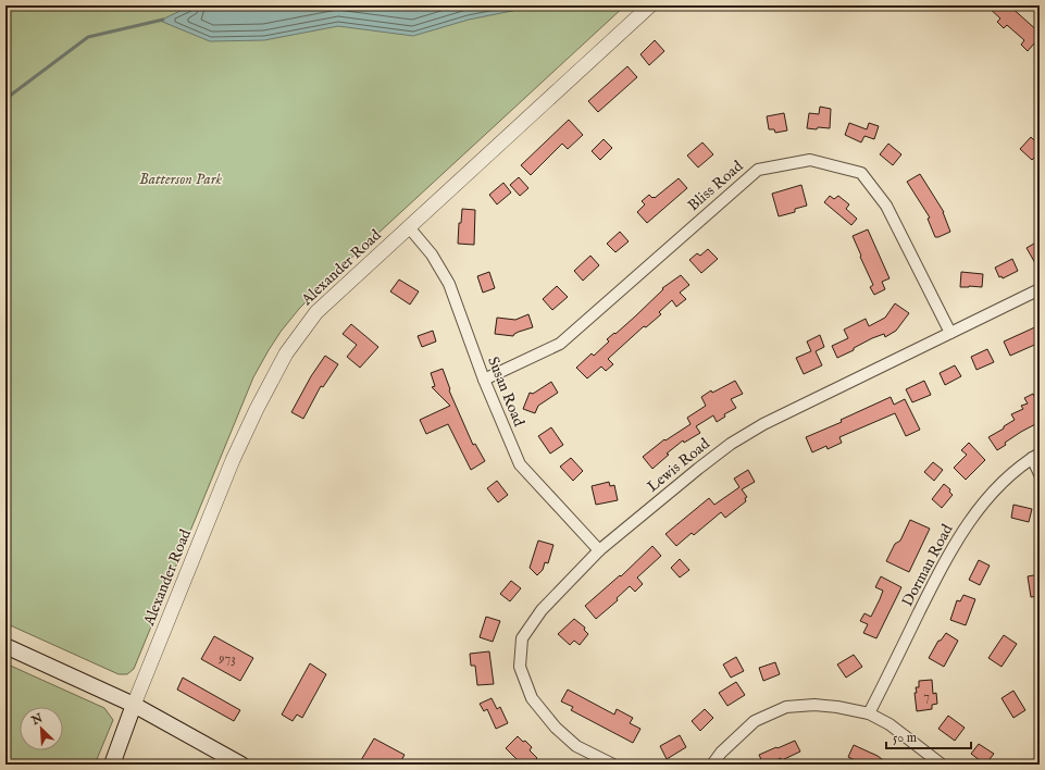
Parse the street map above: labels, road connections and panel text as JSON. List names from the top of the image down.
{
  "streets": {
    "street": [
      "Bliss Road",
      "Alexander Road",
      "Susan Road",
      "Lewis Road",
      "Dorman Road"
    ]
  },
  "crossings": [
    ["Bliss Road", "Susan Road"],
    ["Bliss Road", "Lewis Road"],
    ["Alexander Road", "Susan Road"],
    ["Susan Road", "Lewis Road"]
  ],
  "parks": ["Batterson Park"],
  "house_numbers": ["973", "7"],
  "scale_bar": "50 m",
  "north": "top left"
}
